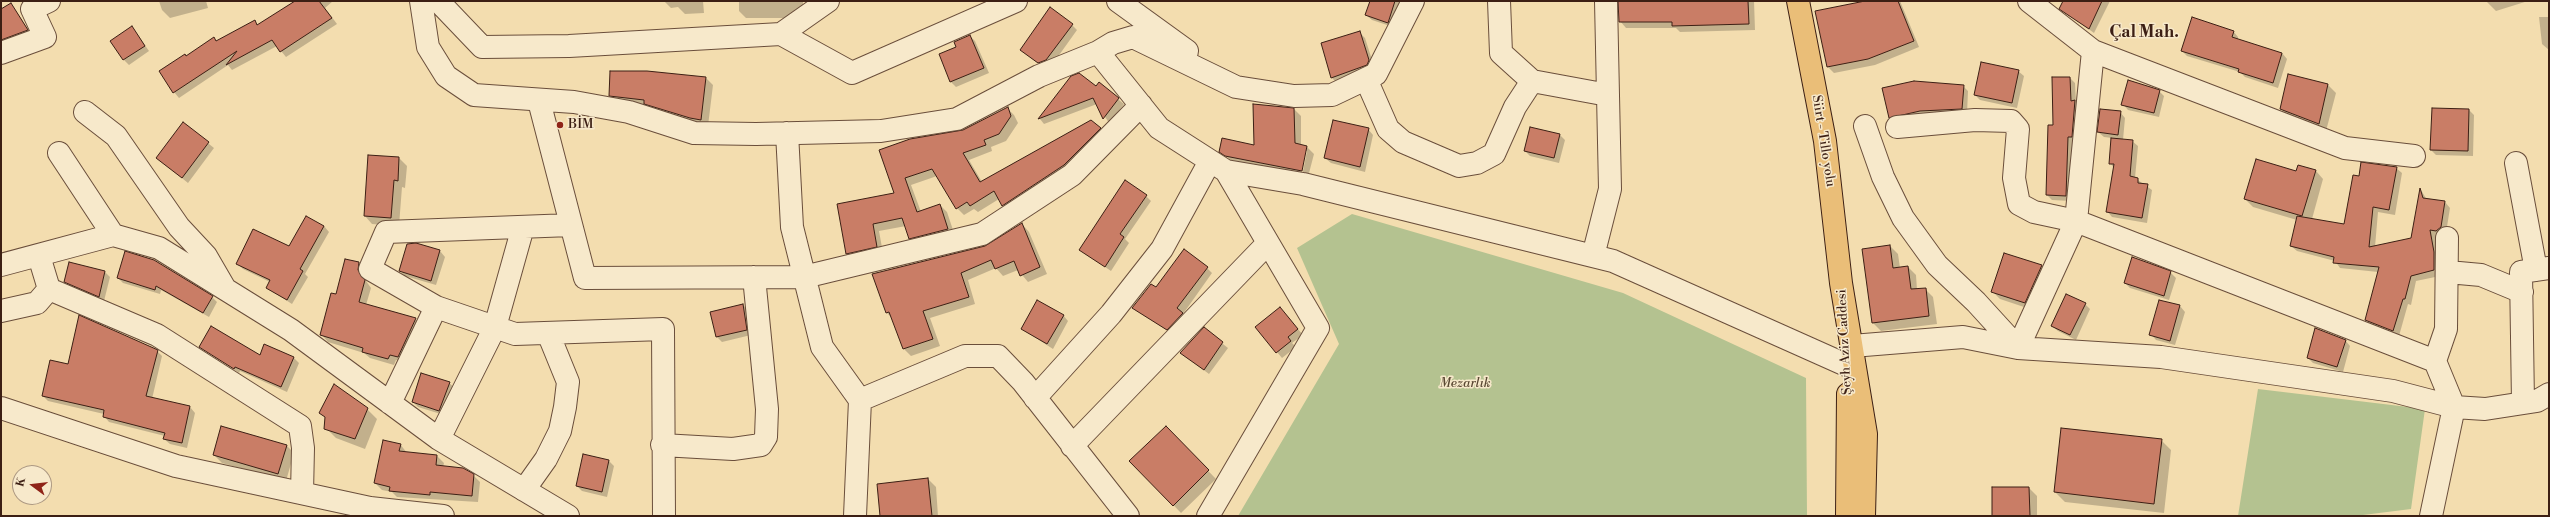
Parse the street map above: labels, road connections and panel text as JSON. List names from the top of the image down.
{
  "streets": {
    "main road": ["Siirt - Tillo yolu", "Şeyh Aziz Caddesi"]
  },
  "crossings": [
    ["Siirt - Tillo yolu", "Şeyh Aziz Caddesi"]
  ],
  "districts": ["Çal Mah."],
  "parks": ["Mezarlık"],
  "places": ["BİM"],
  "north": "left"
}
